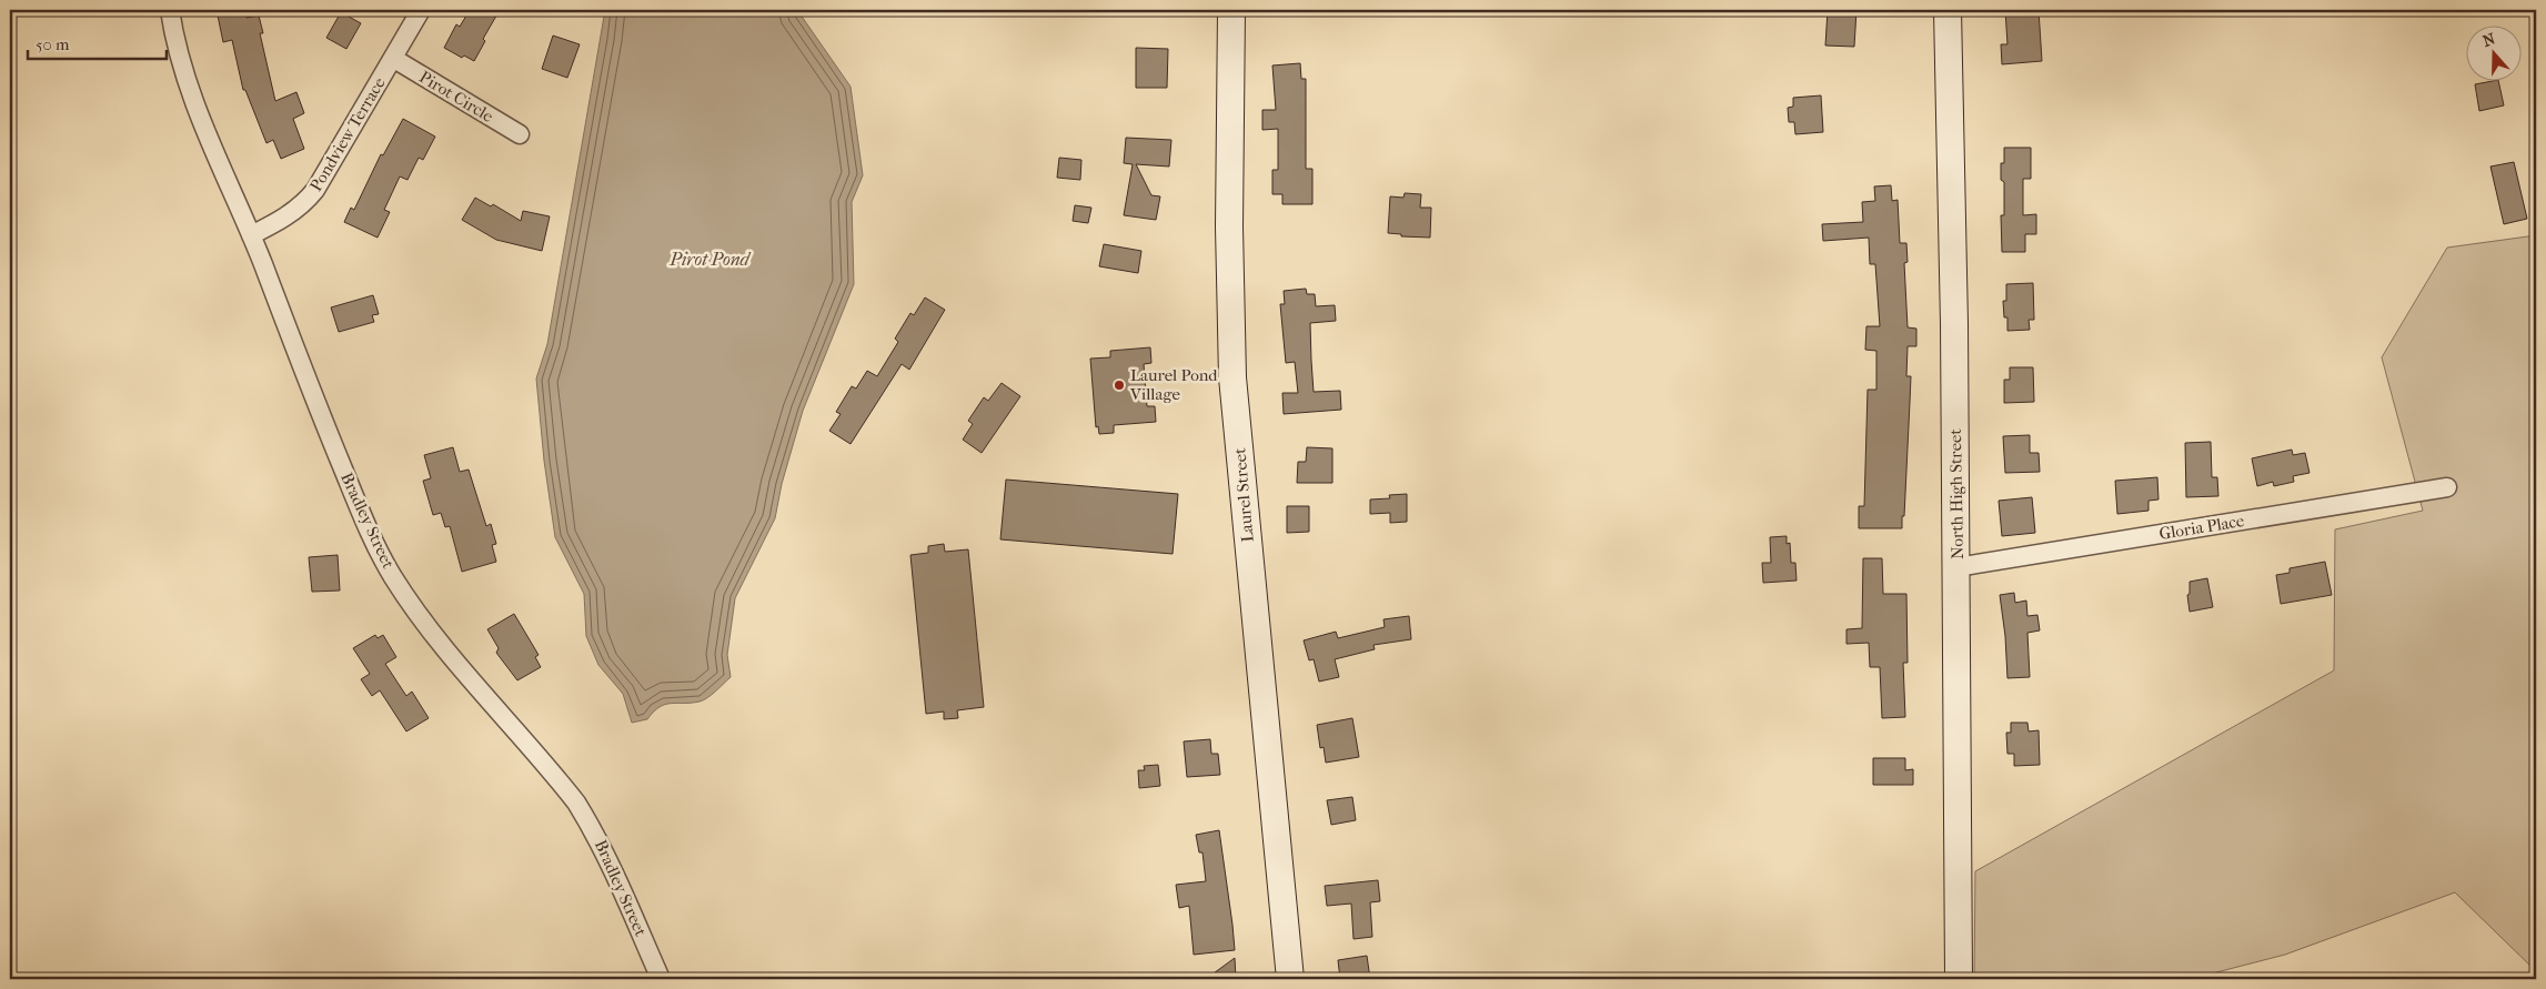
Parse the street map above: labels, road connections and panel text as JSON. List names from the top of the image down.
{
  "streets": {
    "street": [
      "Pirot Circle",
      "Pondview Terrace",
      "North High Street",
      "Laurel Street",
      "Bradley Street",
      "Gloria Place"
    ]
  },
  "crossings": [
    ["Pirot Circle", "Pondview Terrace"],
    ["Pondview Terrace", "Bradley Street"],
    ["North High Street", "Gloria Place"]
  ],
  "water": ["Pirot Pond"],
  "places": ["Laurel Pond Village"],
  "scale_bar": "50 m",
  "north": "top"
}
